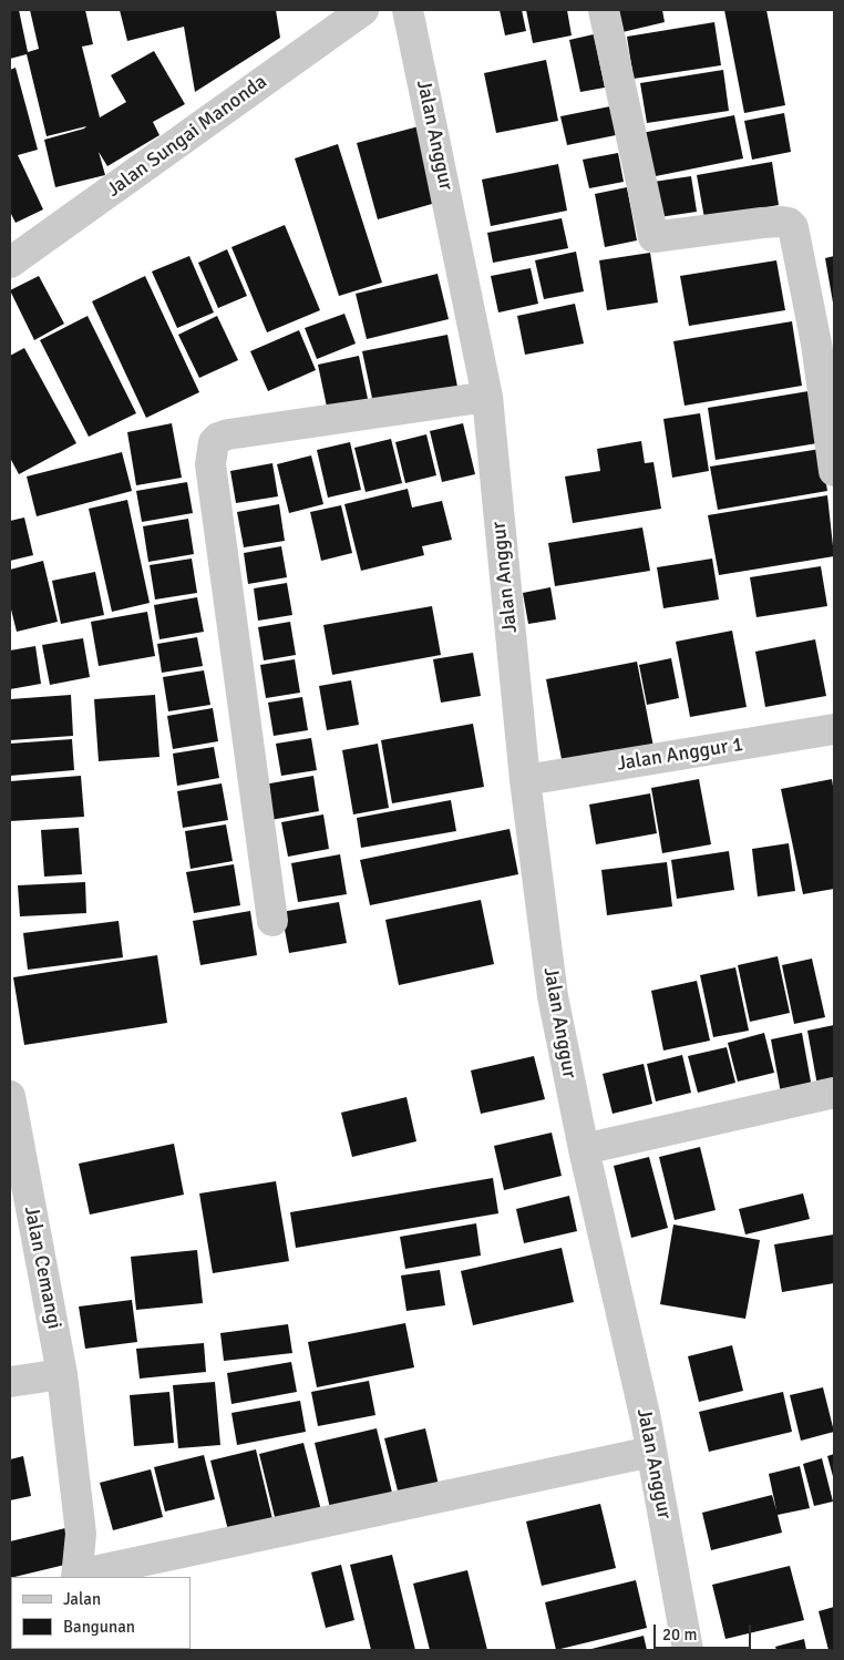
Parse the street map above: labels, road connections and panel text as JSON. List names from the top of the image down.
{
  "streets": {
    "street": [
      "Jalan Anggur",
      "Jalan Sungai Manonda",
      "Jalan Anggur 1",
      "Jalan Cemangi"
    ]
  },
  "crossings": [
    ["Jalan Anggur", "Jalan Anggur 1"]
  ],
  "legend": ["Jalan", "Bangunan"],
  "scale_bar": "20 m"
}
